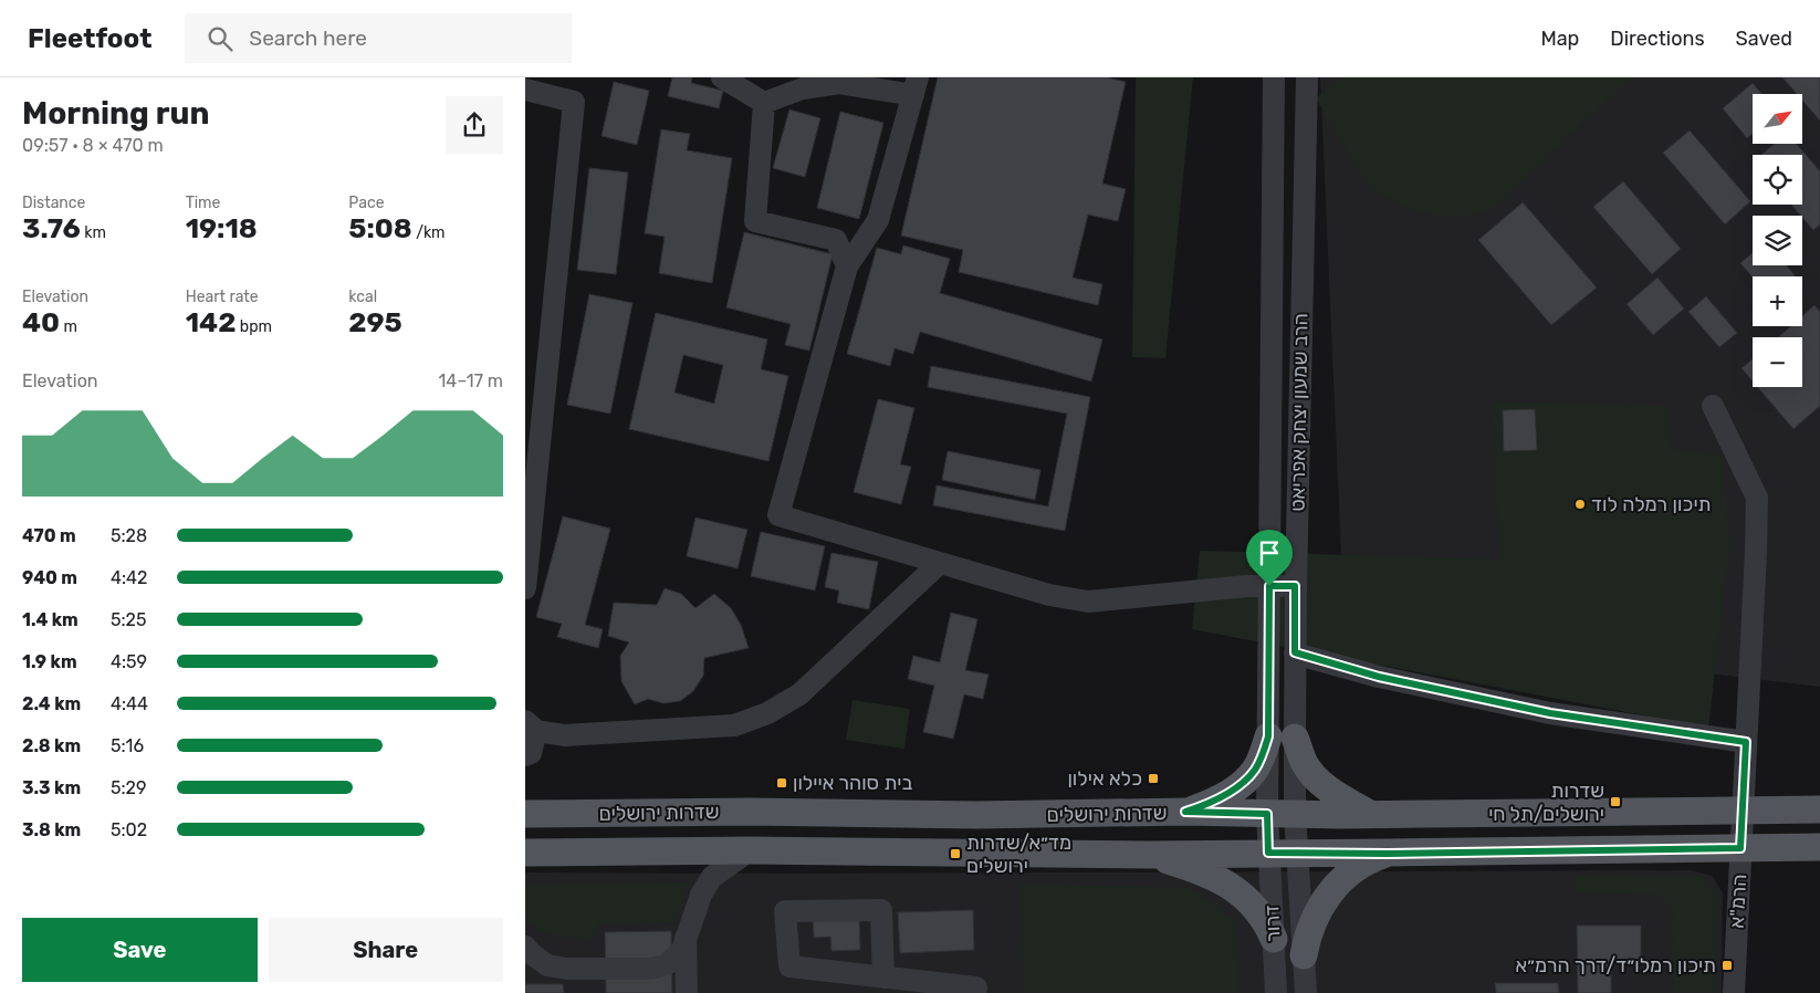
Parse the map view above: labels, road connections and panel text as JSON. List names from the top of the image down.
{
  "streets": {
    "main road": ["שדרות ירושלים"],
    "street": ["הרב שמעון יצחק אפריאט", "הרמ\"א", "דרור"]
  },
  "crossings": [
    ["הרב שמעון יצחק אפריאט", "שדרות ירושלים"],
    ["הרב שמעון יצחק אפריאט", "דרור"],
    ["שדרות ירושלים", "הרמ\"א"],
    ["שדרות ירושלים", "דרור"]
  ],
  "places": {
    "other": ["תיכון רמלה לוד"],
    "transit": [
      "כלא אילון",
      "בית סוהר איילון",
      "שדרות ירושלים/תל חי",
      "מד״א/שדרות ירושלים",
      "תיכון רמלו״ד/דרך הרמ״א"
    ]
  },
  "north": "top right",
  "page": {
    "header": "Fleetfoot",
    "search": "Search here",
    "nav": ["Map", "Directions", "Saved"],
    "heading": ["Morning run", "09:57 · 8 × 470 m"],
    "map_buttons": ["+", "−"],
    "stats": [
      ["Distance", "3.76 km"],
      ["Time", "19:18"],
      ["Pace", "5:08 /km"],
      ["Elevation", "40 m"],
      ["Heart rate", "142 bpm"],
      ["kcal", "295"]
    ],
    "chart": ["Elevation", "14–17 m"],
    "list": [
      {
        "name": "470 m",
        "note": "5:28"
      },
      {
        "name": "940 m",
        "note": "4:42"
      },
      {
        "name": "1.4 km",
        "note": "5:25"
      },
      {
        "name": "1.9 km",
        "note": "4:59"
      },
      {
        "name": "2.4 km",
        "note": "4:44"
      },
      {
        "name": "2.8 km",
        "note": "5:16"
      },
      {
        "name": "3.3 km",
        "note": "5:29"
      },
      {
        "name": "3.8 km",
        "note": "5:02"
      }
    ],
    "buttons": ["Save", "Share"]
  }
}
